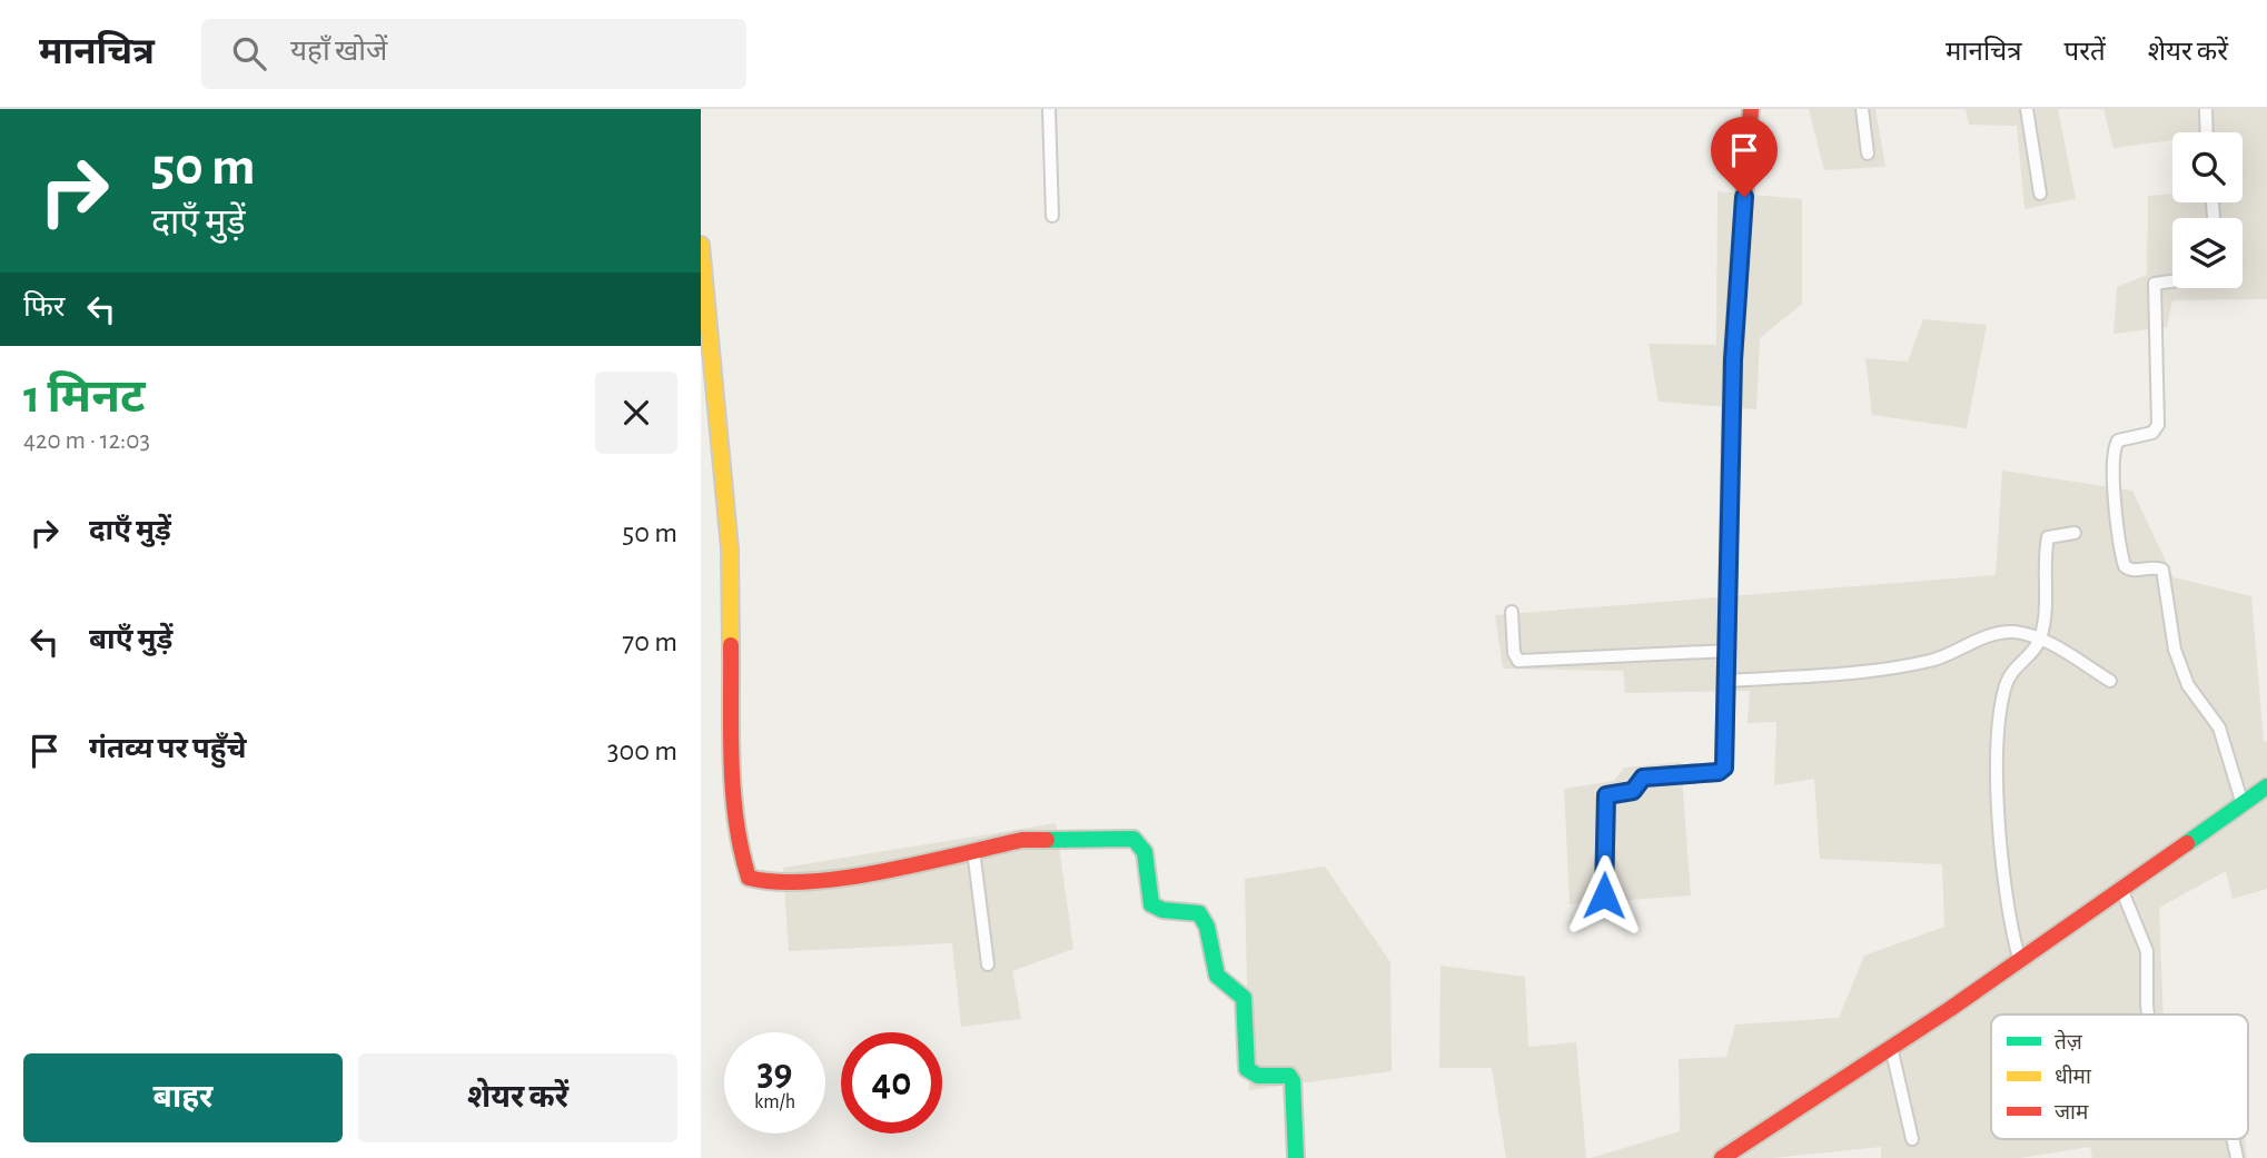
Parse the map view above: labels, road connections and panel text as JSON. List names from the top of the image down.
{
  "legend": ["तेज़", "धीमा", "जाम"],
  "page": {
    "header": "मानचित्र",
    "search": "यहाँ खोजें",
    "nav": ["मानचित्र", "परतें", "शेयर करें"],
    "turn": ["50 m", "दाएँ मुड़ें"],
    "then": "फिर",
    "heading": ["1 मिनट", "420 m · 12:03"],
    "list": [
      {
        "name": "दाएँ मुड़ें",
        "value": "50 m"
      },
      {
        "name": "बाएँ मुड़ें",
        "value": "70 m"
      },
      {
        "name": "गंतव्य पर पहुँचे",
        "value": "300 m"
      }
    ],
    "speed": "39 km/h",
    "limit": "40",
    "buttons": ["बाहर", "शेयर करें"]
  }
}
